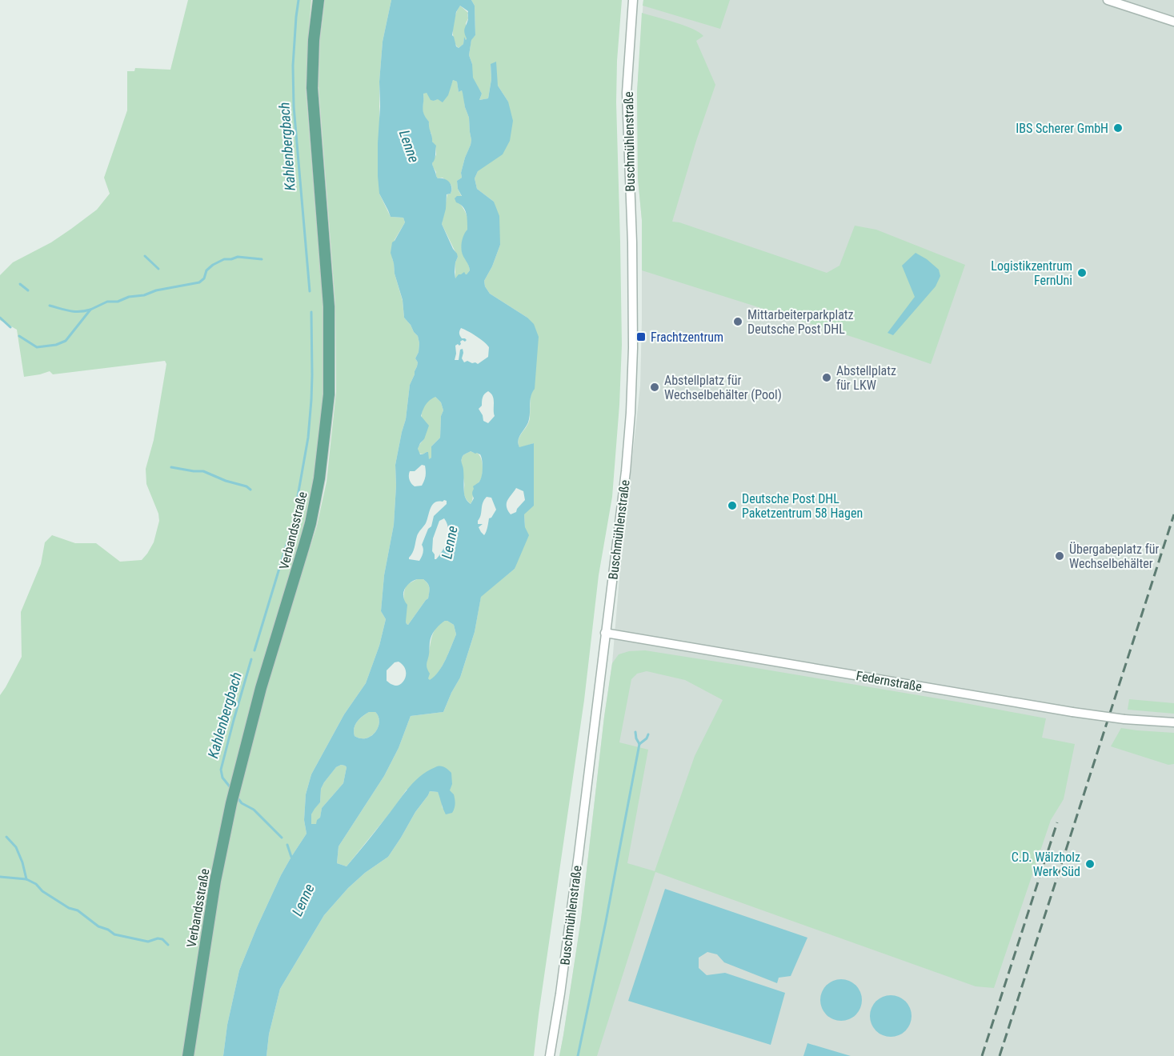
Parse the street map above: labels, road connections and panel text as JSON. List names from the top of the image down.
{
  "streets": {
    "main road": ["Verbandsstraße"],
    "street": ["Buschmühlenstraße", "Federnstraße"]
  },
  "crossings": [
    ["Buschmühlenstraße", "Federnstraße"]
  ],
  "water": ["Kahlenbergbach", "Lenne"],
  "places": {
    "other": [
      "IBS Scherer GmbH",
      "Logistikzentrum FernUni",
      "Mittarbeiterparkplatz Deutsche Post DHL",
      "Abstellplatz für LKW",
      "Abstellplatz für Wechselbehälter (Pool)",
      "Deutsche Post DHL Paketzentrum 58 Hagen",
      "Übergabeplatz für Wechselbehälter",
      "C.D. Wälzholz Werk Süd"
    ],
    "transit": ["Frachtzentrum"]
  }
}
